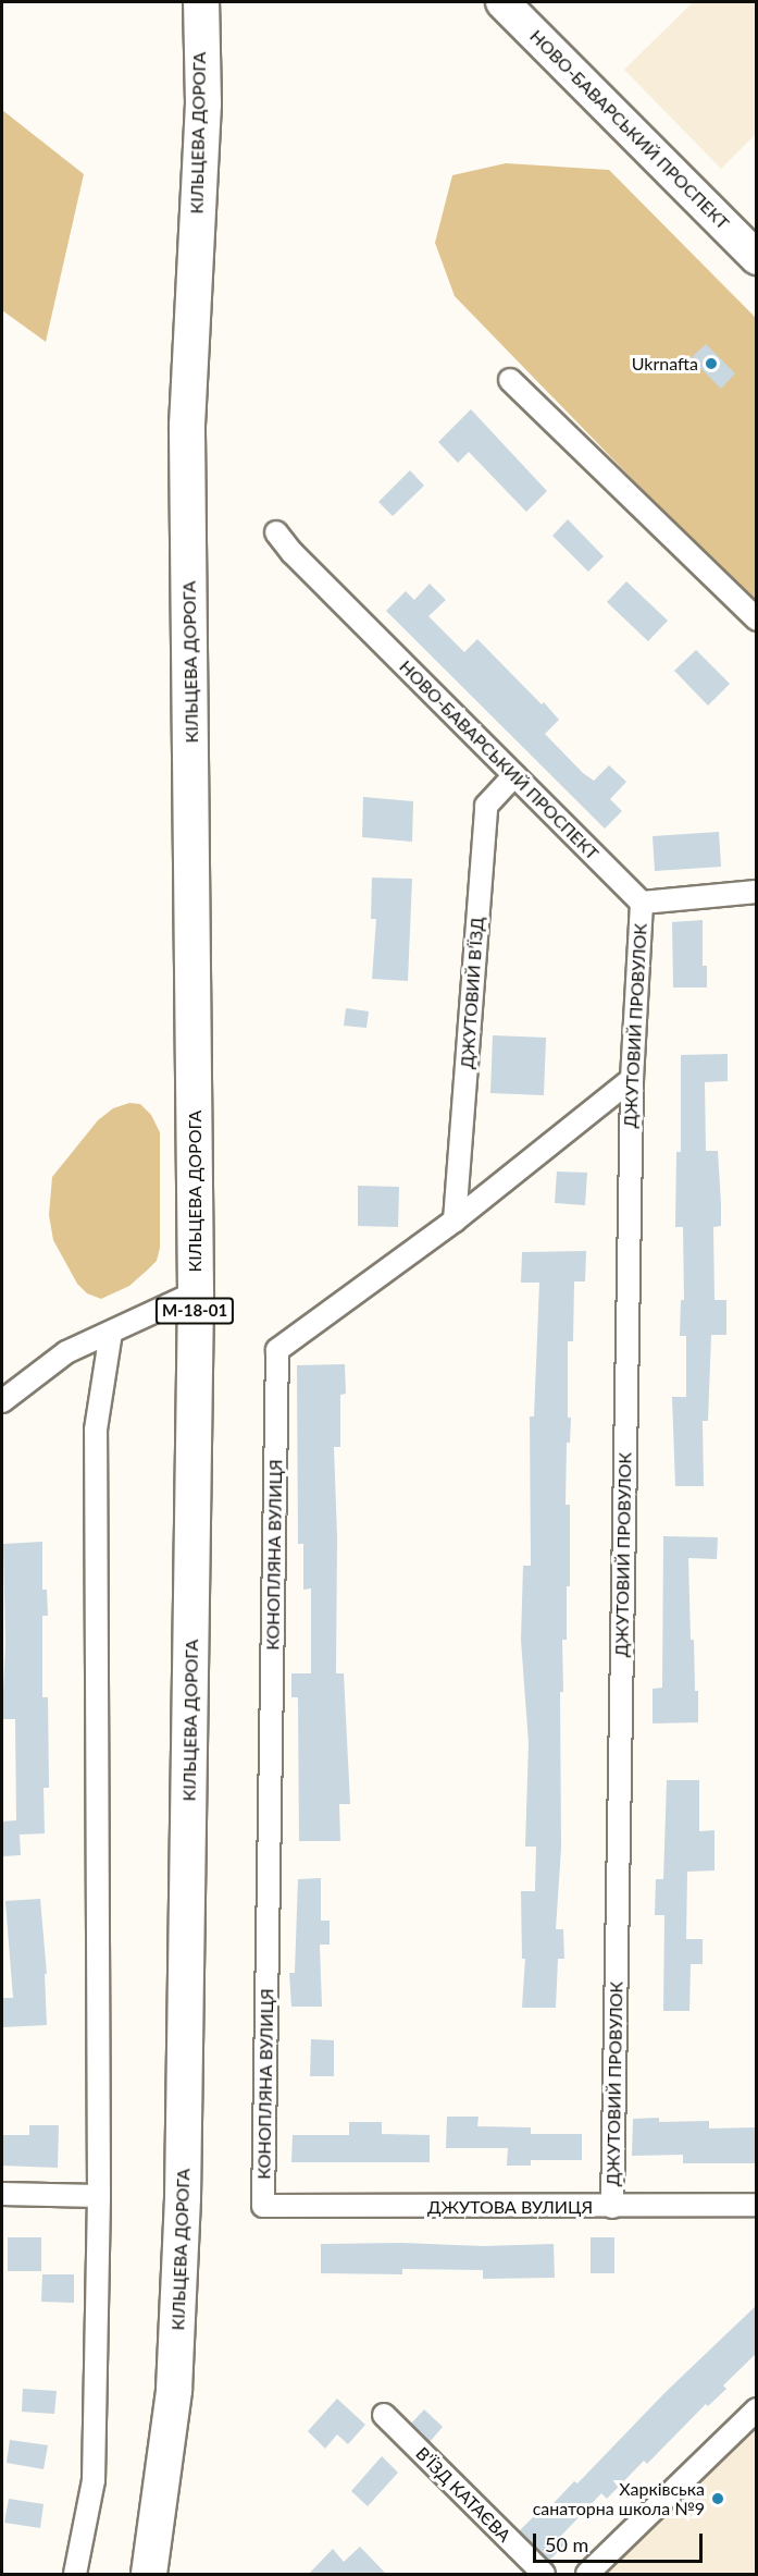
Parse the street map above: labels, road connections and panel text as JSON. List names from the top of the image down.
{
  "streets": {
    "highway": ["КІЛЬЦЕВА ДОРОГА", "М-18-01"],
    "main road": ["НОВО-БАВАРСЬКИЙ ПРОСПЕКТ"],
    "street": [
      "ДЖУТОВИЙ В’ЇЗД",
      "ДЖУТОВИЙ ПРОВУЛОК",
      "КОНОПЛЯНА ВУЛИЦЯ",
      "ДЖУТОВА ВУЛИЦЯ",
      "В’ЇЗД КАТАЄВА"
    ]
  },
  "crossings": [
    ["НОВО-БАВАРСЬКИЙ ПРОСПЕКТ", "ДЖУТОВИЙ В’ЇЗД"],
    ["НОВО-БАВАРСЬКИЙ ПРОСПЕКТ", "ДЖУТОВИЙ ПРОВУЛОК"],
    ["ДЖУТОВИЙ В’ЇЗД", "КОНОПЛЯНА ВУЛИЦЯ"],
    ["ДЖУТОВИЙ ПРОВУЛОК", "КОНОПЛЯНА ВУЛИЦЯ"],
    ["ДЖУТОВИЙ ПРОВУЛОК", "ДЖУТОВА ВУЛИЦЯ"],
    ["КОНОПЛЯНА ВУЛИЦЯ", "ДЖУТОВА ВУЛИЦЯ"]
  ],
  "places": ["Ukrnafta", "Харківська санаторна школа №9"],
  "scale_bar": "50 m"
}
